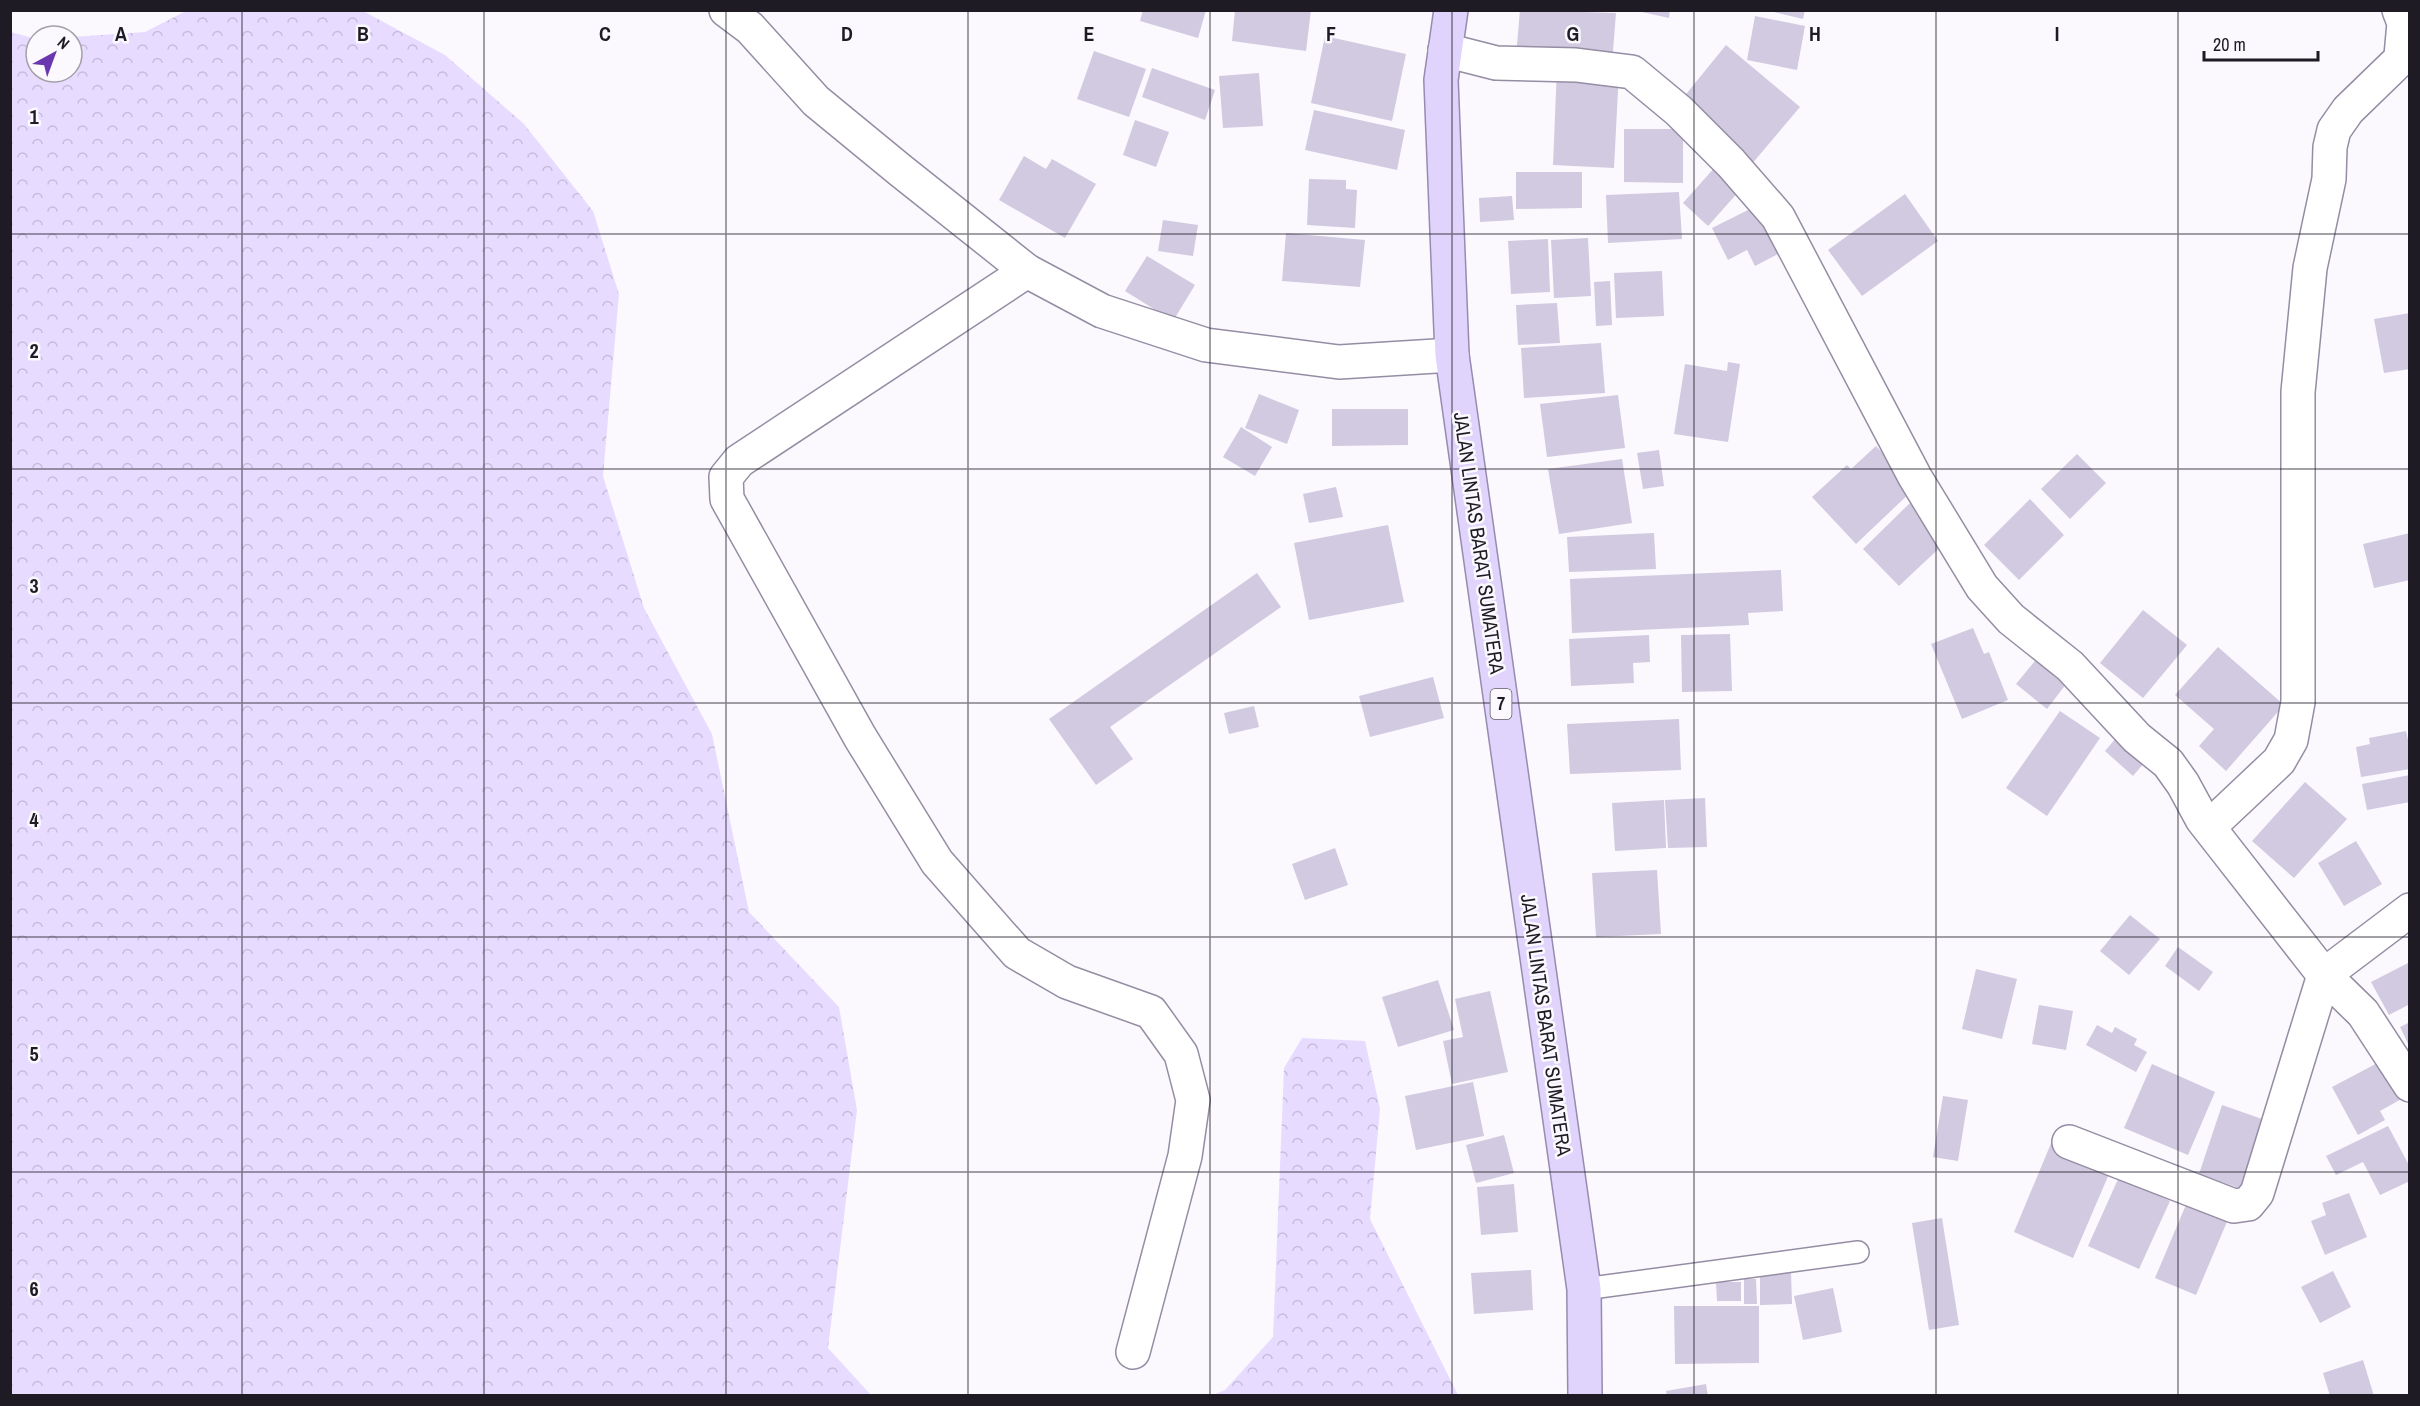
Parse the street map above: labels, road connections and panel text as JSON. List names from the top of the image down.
{
  "streets": {
    "highway": ["JALAN LINTAS BARAT SUMATERA", "7"]
  },
  "scale_bar": "20 m",
  "north": "top right",
  "grid": {
    "columns": [
      "A",
      "B",
      "C",
      "D",
      "E",
      "F",
      "G",
      "H",
      "I"
    ],
    "rows": [
      "1",
      "2",
      "3",
      "4",
      "5",
      "6"
    ]
  }
}
